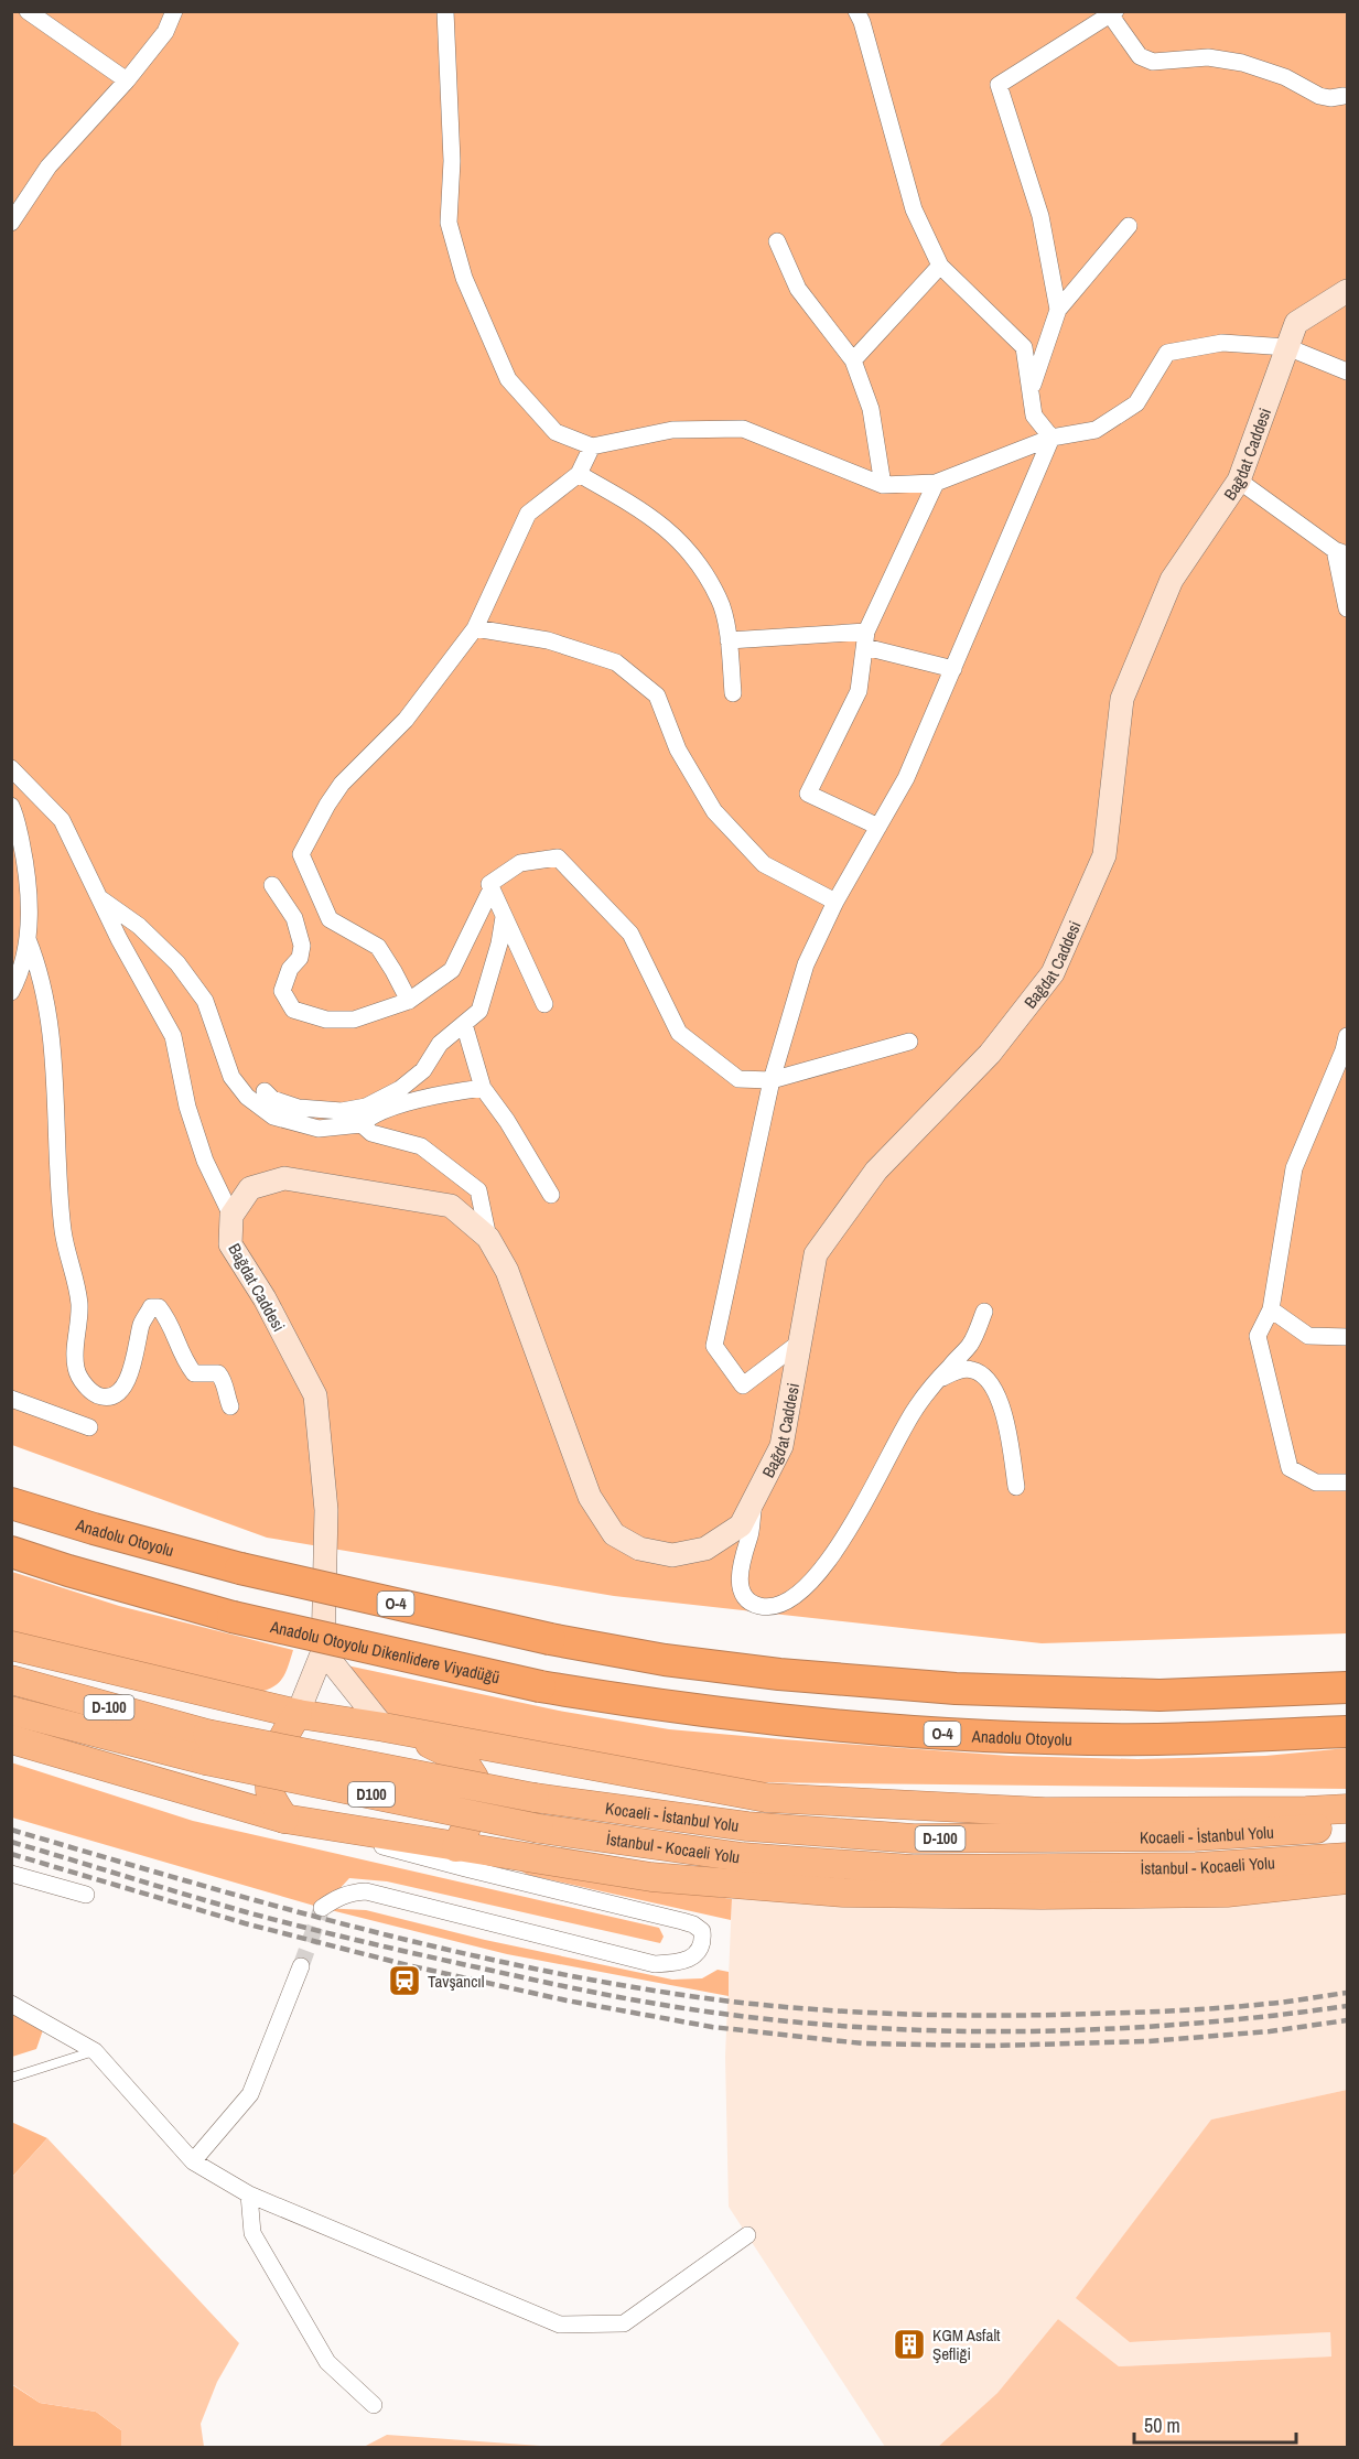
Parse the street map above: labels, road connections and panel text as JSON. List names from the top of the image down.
{
  "streets": {
    "highway": [
      "Anadolu Otoyolu",
      "O-4",
      "Anadolu Otoyolu Dikenlidere Viyadüğü",
      "D-100",
      "D100",
      "Kocaeli - İstanbul Yolu",
      "İstanbul - Kocaeli Yolu"
    ],
    "main road": ["Bağdat Caddesi"]
  },
  "crossings": [
    ["Anadolu Otoyolu", "Anadolu Otoyolu Dikenlidere Viyadüğü"],
    ["Kocaeli - İstanbul Yolu", "İstanbul - Kocaeli Yolu"]
  ],
  "places": {
    "station": ["Tavşancıl"],
    "building": ["KGM Asfalt Şefliği"]
  },
  "scale_bar": "50 m"
}
